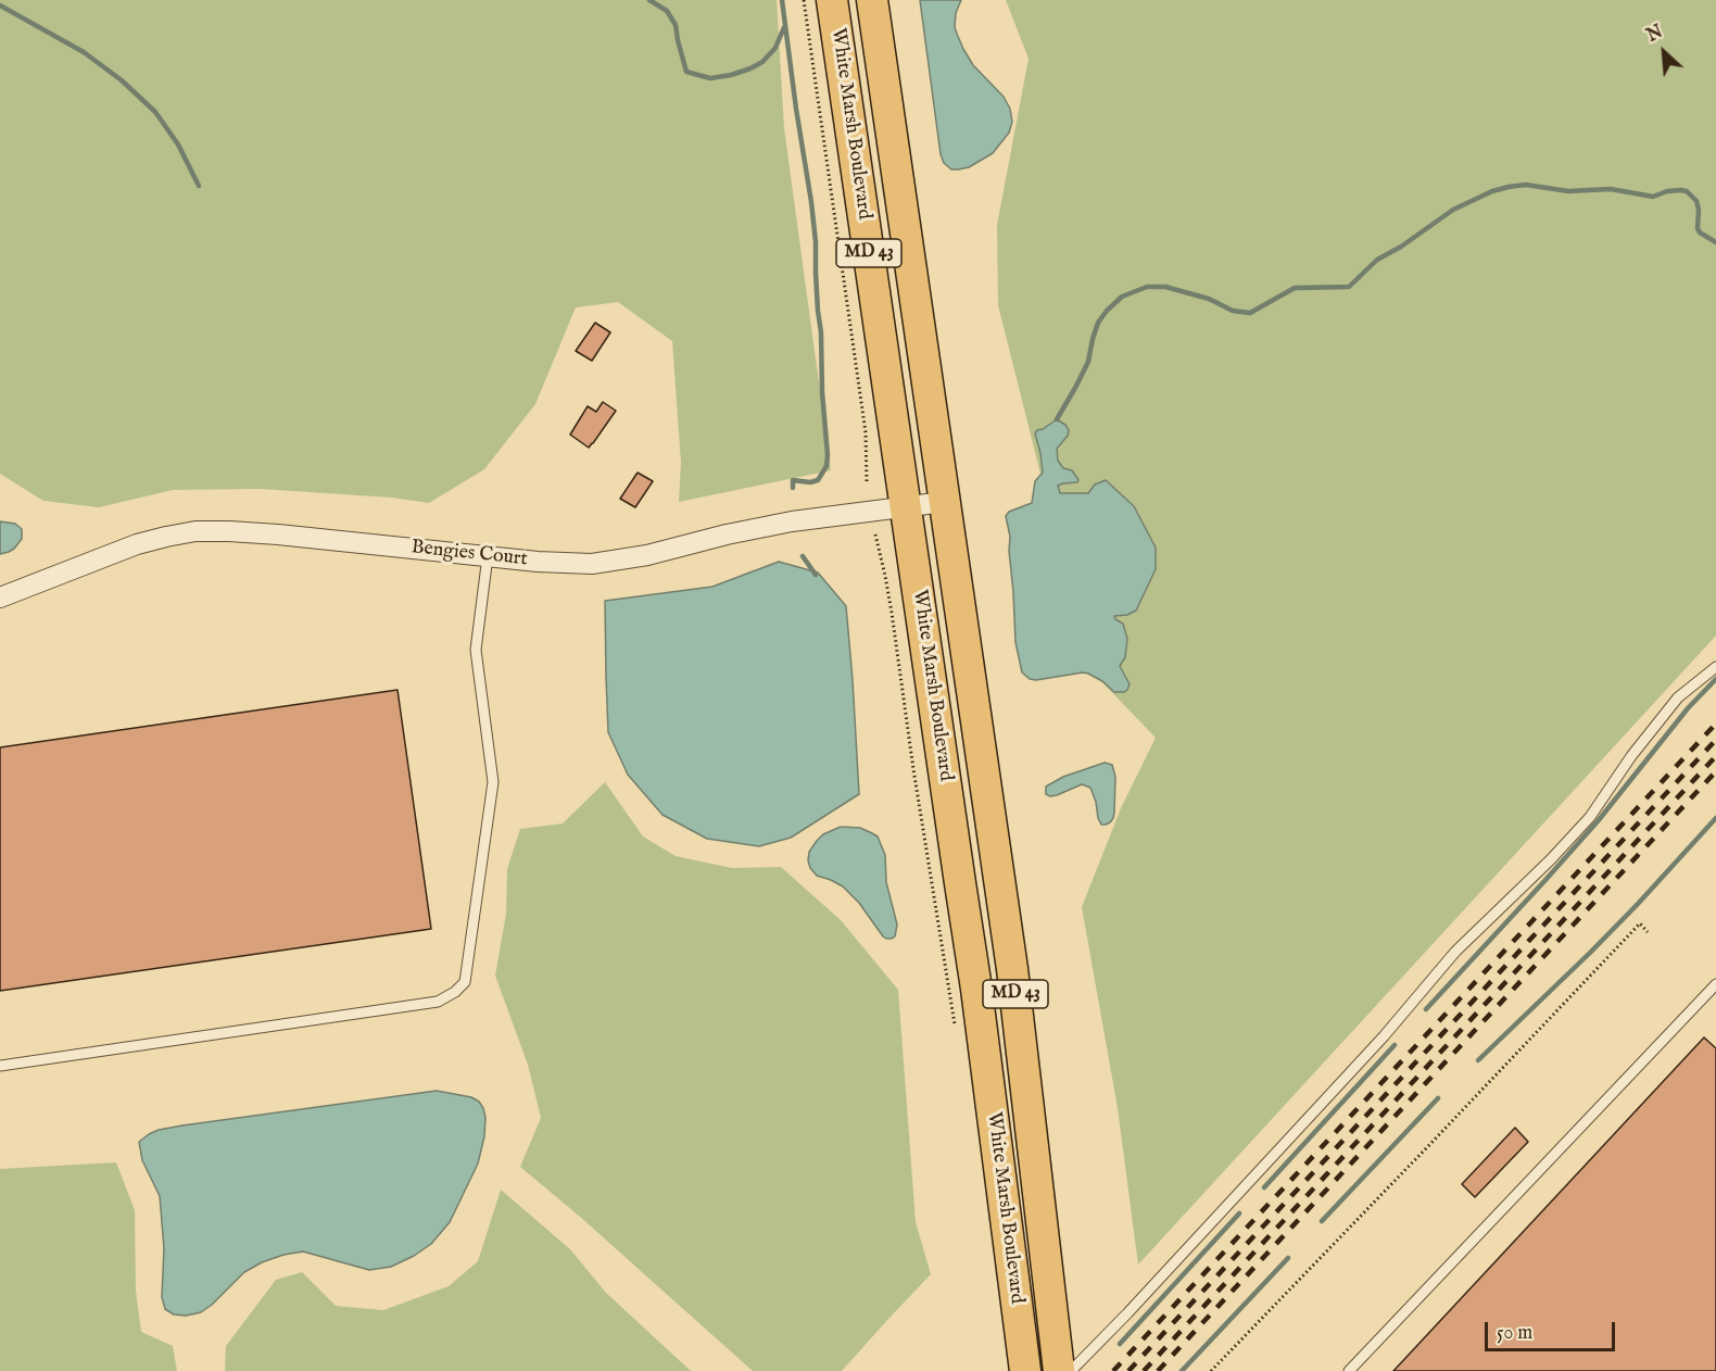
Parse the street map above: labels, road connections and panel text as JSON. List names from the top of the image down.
{
  "streets": {
    "main road": ["White Marsh Boulevard", "MD 43"],
    "street": ["Bengies Court"]
  },
  "crossings": [
    ["White Marsh Boulevard", "Bengies Court"]
  ],
  "scale_bar": "50 m",
  "north": "top left"
}
